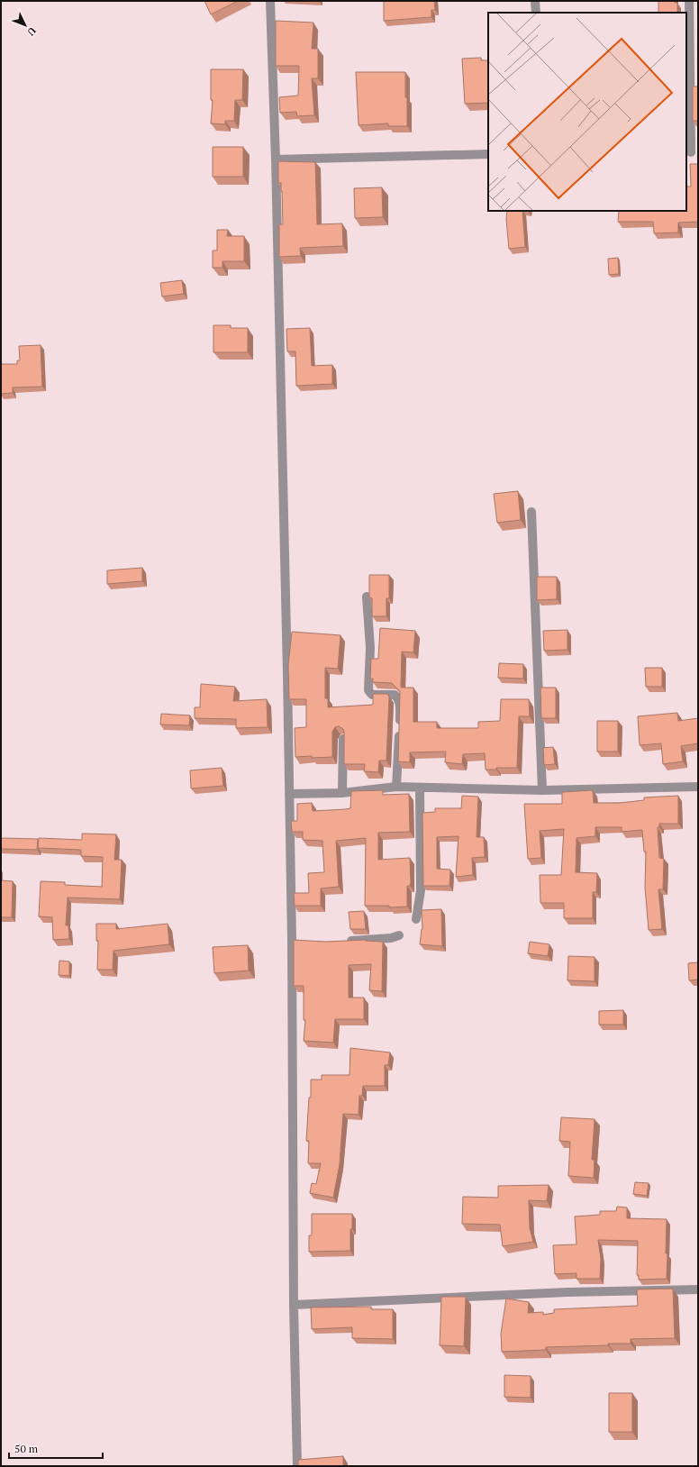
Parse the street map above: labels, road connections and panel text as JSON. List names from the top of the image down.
{
  "scale_bar": "50 m",
  "north": "bottom right"
}
